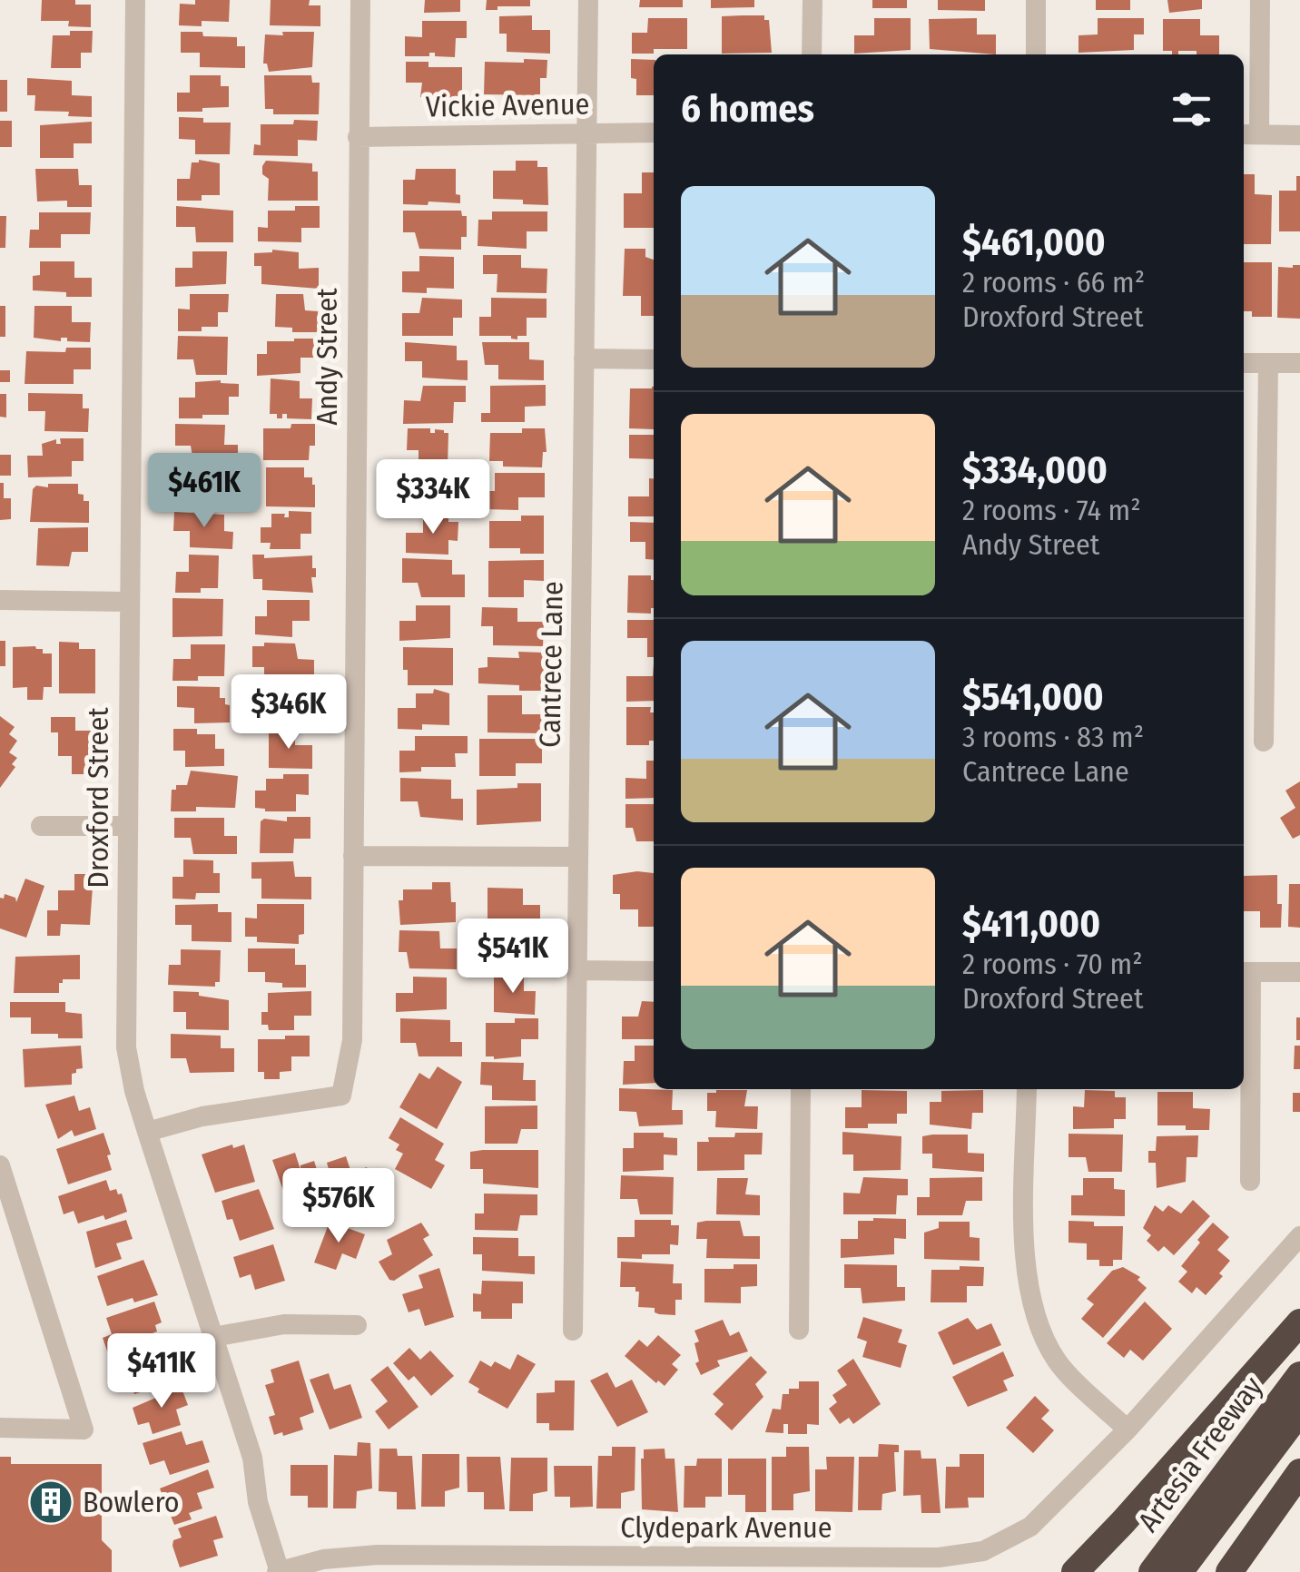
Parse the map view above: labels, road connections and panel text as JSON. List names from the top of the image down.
{
  "streets": {
    "highway": ["Artesia Freeway"],
    "street": [
      "Vickie Avenue",
      "Andy Street",
      "Cantrece Lane",
      "Droxford Street",
      "Clydepark Avenue"
    ]
  },
  "crossings": [
    ["Vickie Avenue", "Andy Street"],
    ["Vickie Avenue", "Cantrece Lane"],
    ["Andy Street", "Droxford Street"],
    ["Droxford Street", "Clydepark Avenue"]
  ],
  "places": {
    "building": ["Bowlero"]
  },
  "page": {
    "heading": "6 homes",
    "list": [
      {
        "name": "$461,000",
        "note": "2 rooms · 66 m² · Droxford Street"
      },
      {
        "name": "$334,000",
        "note": "2 rooms · 74 m² · Andy Street"
      },
      {
        "name": "$541,000",
        "note": "3 rooms · 83 m² · Cantrece Lane"
      },
      {
        "name": "$411,000",
        "note": "2 rooms · 70 m² · Droxford Street"
      }
    ],
    "price": [
      "$461K",
      "$334K",
      "$346K",
      "$541K",
      "$576K",
      "$411K"
    ]
  }
}
